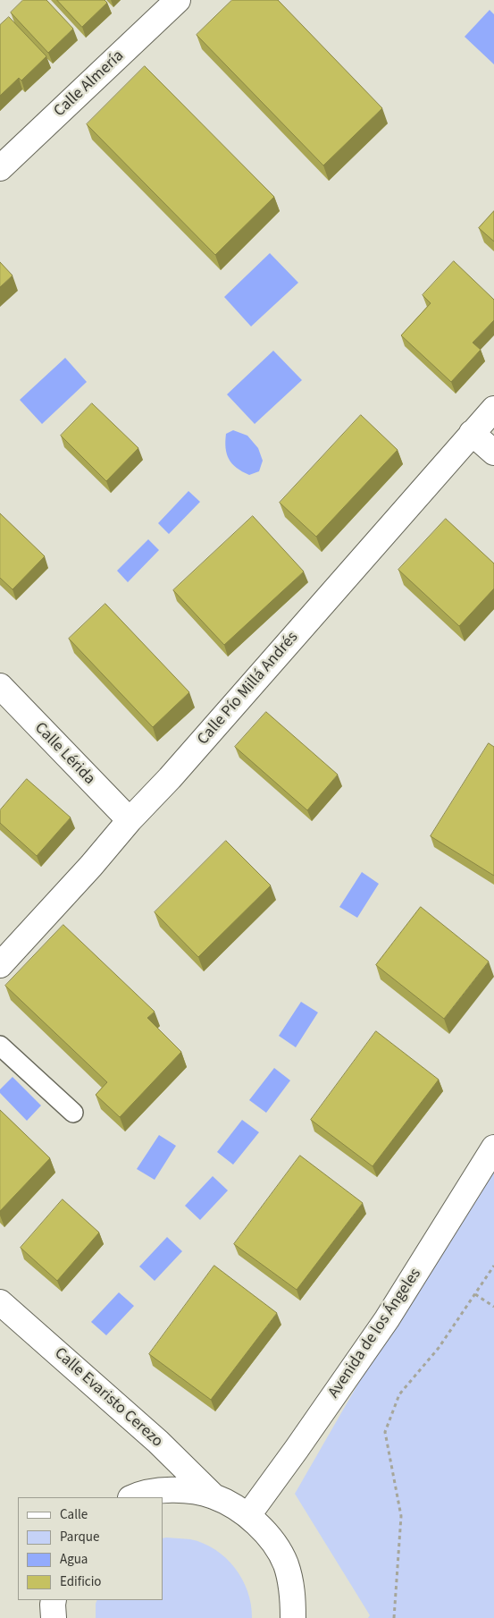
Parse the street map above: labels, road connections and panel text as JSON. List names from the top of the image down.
{
  "streets": {
    "street": [
      "Calle Almería",
      "Calle Pío Millá Andrés",
      "Calle Lérida",
      "Avenida de los Ángeles",
      "Calle Evaristo Cerezo"
    ]
  },
  "crossings": [
    ["Calle Pío Millá Andrés", "Calle Lérida"]
  ],
  "legend": [
    "Calle",
    "Parque",
    "Agua",
    "Edificio"
  ]
}
